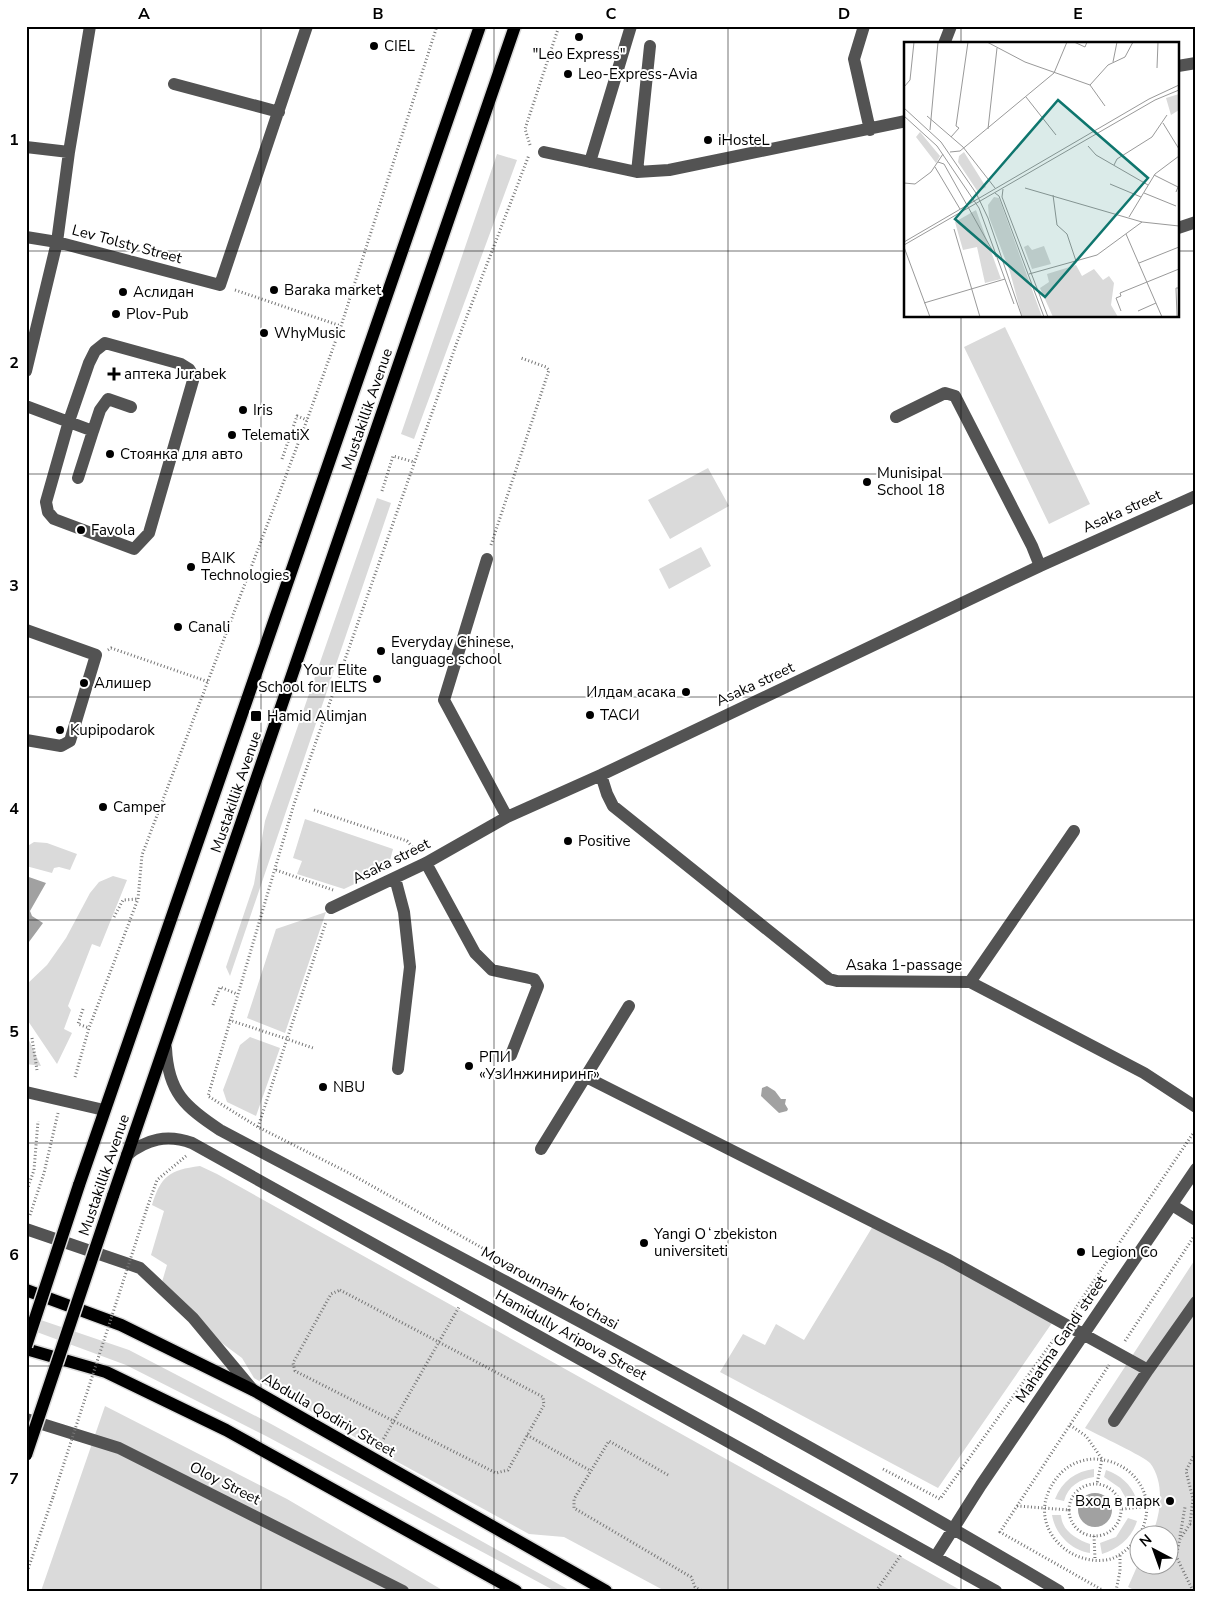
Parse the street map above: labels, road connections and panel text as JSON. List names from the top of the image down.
{
  "streets": {
    "main road": ["Mustakillik Avenue", "Abdulla Qodiriy Street"],
    "street": [
      "Lev Tolsty Street",
      "Asaka street",
      "Asaka 1-passage",
      "Movarounnahr ko'chasi",
      "Hamidully Aripova Street",
      "Mahatma Gandi street",
      "Oloy Street"
    ]
  },
  "crossings": [
    ["Mustakillik Avenue", "Movarounnahr ko'chasi"],
    ["Mustakillik Avenue", "Hamidully Aripova Street"],
    ["Asaka street", "Asaka 1-passage"],
    ["Movarounnahr ko'chasi", "Mahatma Gandi street"],
    ["Hamidully Aripova Street", "Mahatma Gandi street"]
  ],
  "places": {
    "other": [
      "\"Leo Express\"",
      "CIEL",
      "Leo-Express-Avia",
      "iHosteL",
      "Baraka market",
      "Аслидан",
      "Plov-Pub",
      "WhyMusic",
      "Iris",
      "TelematiX",
      "Стоянка для авто",
      "Munisipal School 18",
      "Favola",
      "BAIK Technologies",
      "Canali",
      "Everyday Chinese, language school",
      "Your Elite School for IELTS",
      "Алишер",
      "Илдам асака",
      "ТАСИ",
      "Kupipodarok",
      "Camper",
      "Positive",
      "РПИ «УзИнжиниринг»",
      "NBU",
      "Yangi Oʻzbekiston universiteti",
      "Legion Co",
      "Вход в парк"
    ],
    "health": ["аптека Jurabek"],
    "transit": ["Hamid Alimjan"]
  },
  "north": "top left",
  "grid": {
    "columns": [
      "A",
      "B",
      "C",
      "D",
      "E"
    ],
    "rows": [
      "1",
      "2",
      "3",
      "4",
      "5",
      "6",
      "7"
    ]
  }
}
